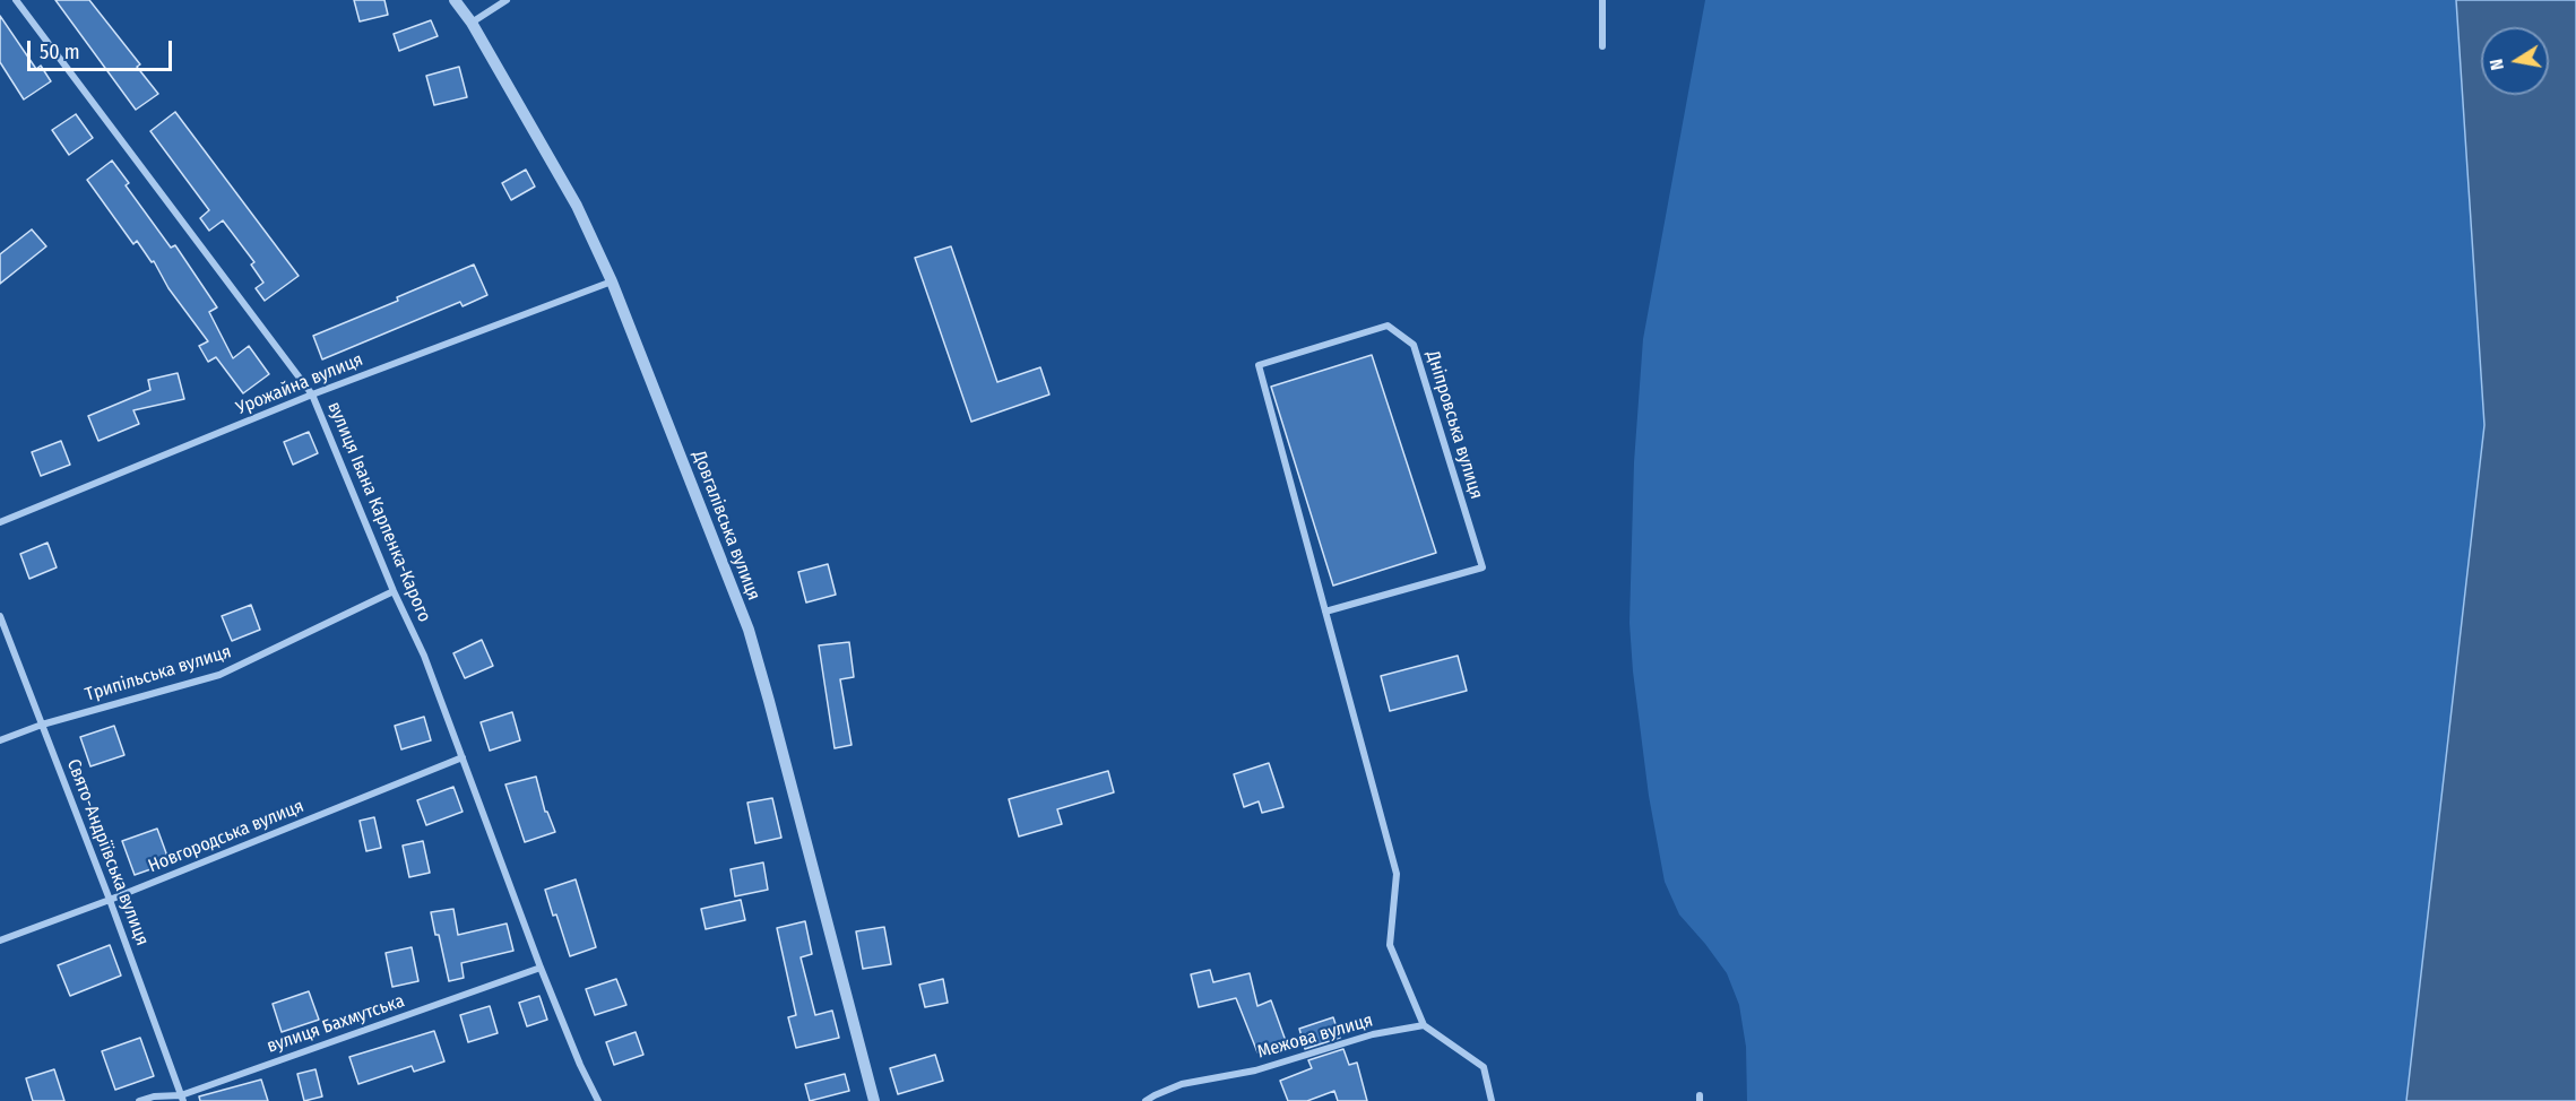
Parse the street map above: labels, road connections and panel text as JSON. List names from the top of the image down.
{
  "streets": {
    "street": [
      "Урожайна вулиця",
      "Дніпровська вулиця",
      "вулиця Івана Карпенка-Карого",
      "Довгалівська вулиця",
      "Трипільська вулиця",
      "Новгородська вулиця",
      "Свято-Андріївська вулиця",
      "вулиця Бахмутська",
      "Межова вулиця"
    ]
  },
  "crossings": [
    ["Урожайна вулиця", "вулиця Івана Карпенка-Карого"],
    ["Урожайна вулиця", "Довгалівська вулиця"],
    ["Дніпровська вулиця", "Межова вулиця"],
    ["вулиця Івана Карпенка-Карого", "Трипільська вулиця"],
    ["вулиця Івана Карпенка-Карого", "Новгородська вулиця"],
    ["вулиця Івана Карпенка-Карого", "вулиця Бахмутська"],
    ["Трипільська вулиця", "Свято-Андріївська вулиця"],
    ["Новгородська вулиця", "Свято-Андріївська вулиця"],
    ["Свято-Андріївська вулиця", "вулиця Бахмутська"]
  ],
  "scale_bar": "50 m",
  "north": "left"
}
